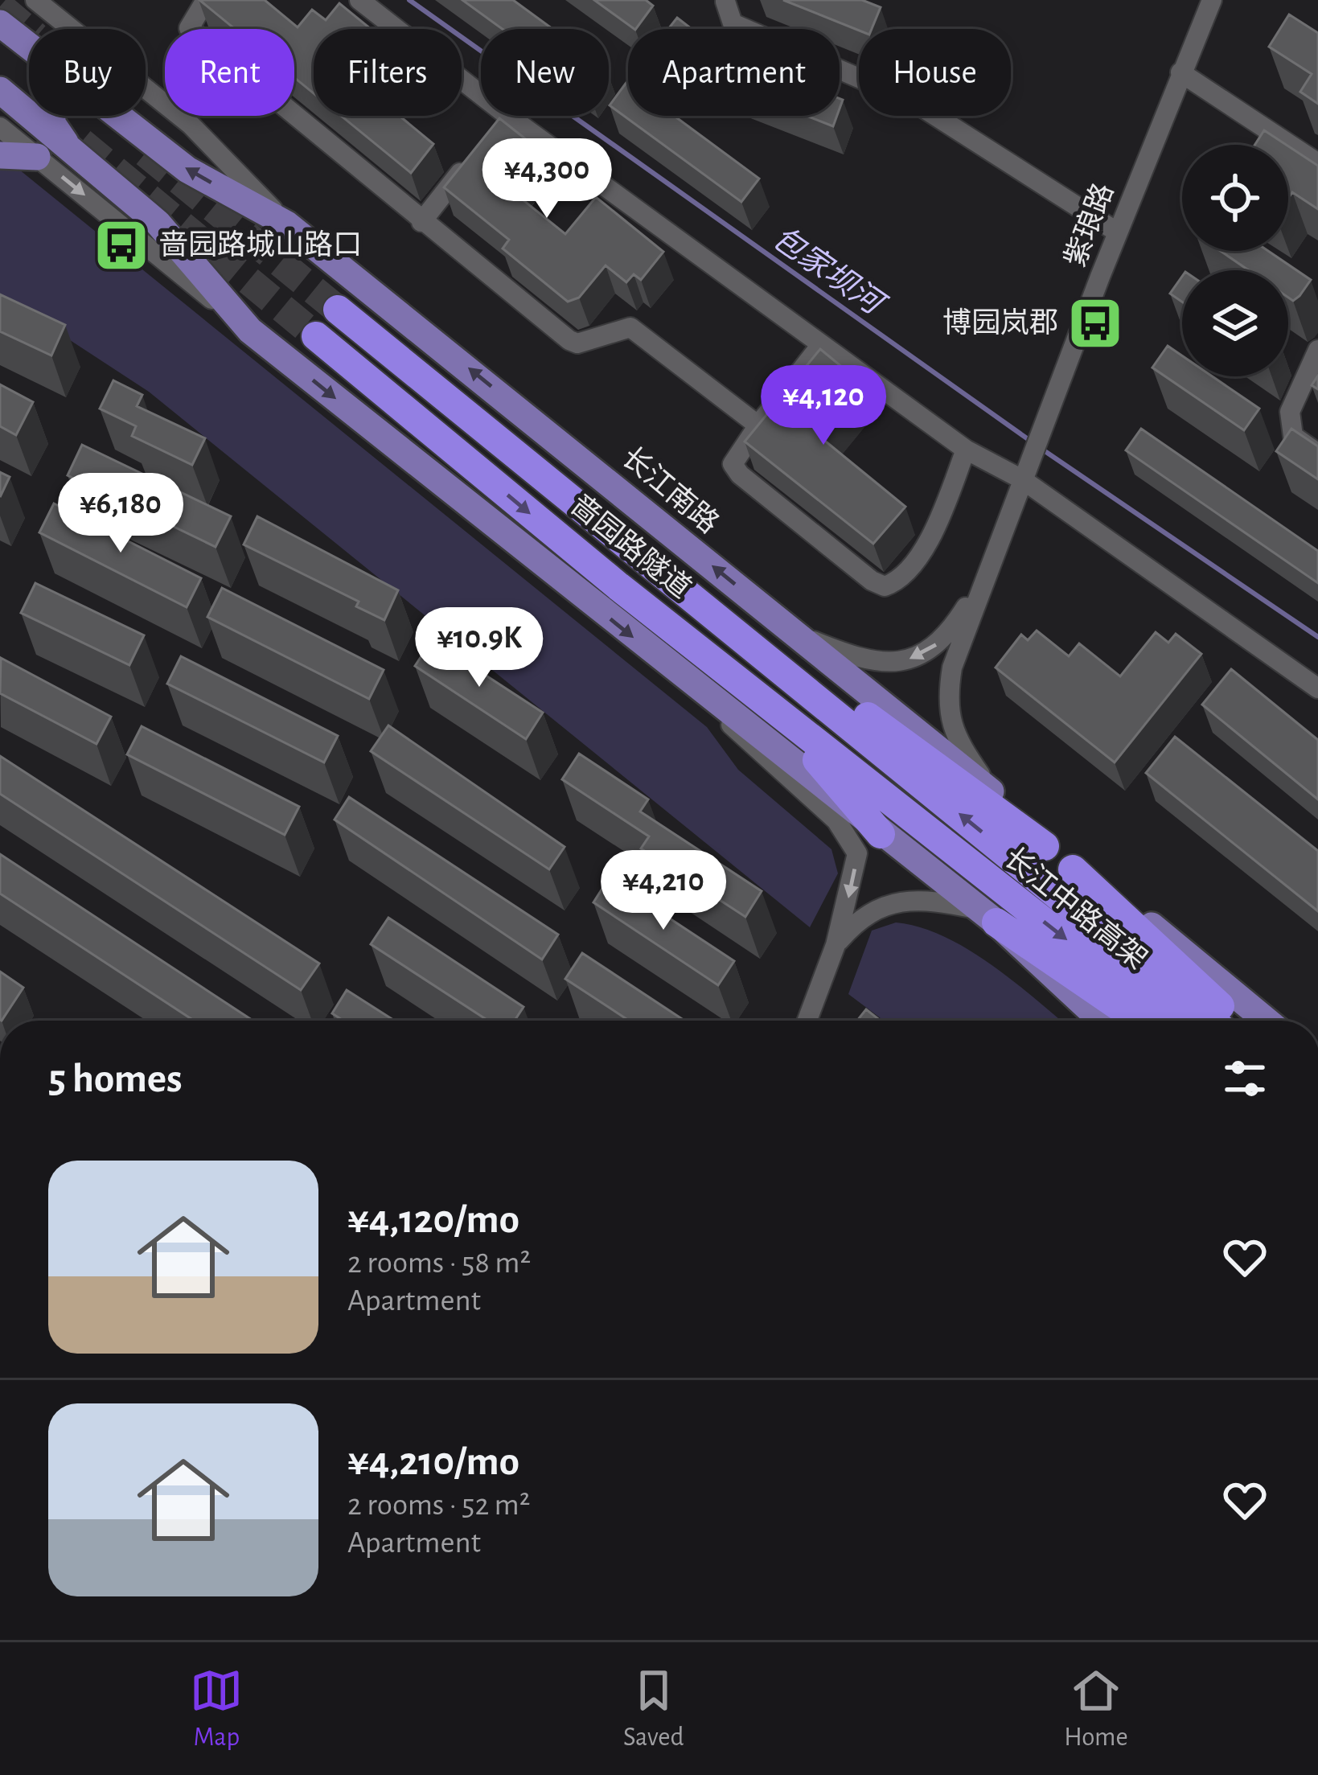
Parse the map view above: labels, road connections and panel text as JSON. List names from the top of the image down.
{
  "streets": {
    "highway": ["啬园路隧道", "长江中路高架"],
    "main road": ["长江南路"],
    "street": ["紫琅路"]
  },
  "crossings": [
    ["啬园路隧道", "长江中路高架"]
  ],
  "water": ["包家坝河"],
  "places": {
    "bus stop": ["啬园路城山路口", "博园岚郡"]
  },
  "page": {
    "chip": [
      "Buy",
      "Rent",
      "Filters",
      "New",
      "Apartment",
      "House"
    ],
    "price": [
      "¥4,300",
      "¥4,120",
      "¥6,180",
      "¥10.9K",
      "¥4,210"
    ],
    "heading": "5 homes",
    "list": [
      {
        "name": "¥4,120/mo",
        "note": "2 rooms · 58 m² · Apartment"
      },
      {
        "name": "¥4,210/mo",
        "note": "2 rooms · 52 m² · Apartment"
      }
    ],
    "tabs": ["Map", "Saved", "Home"]
  }
}
